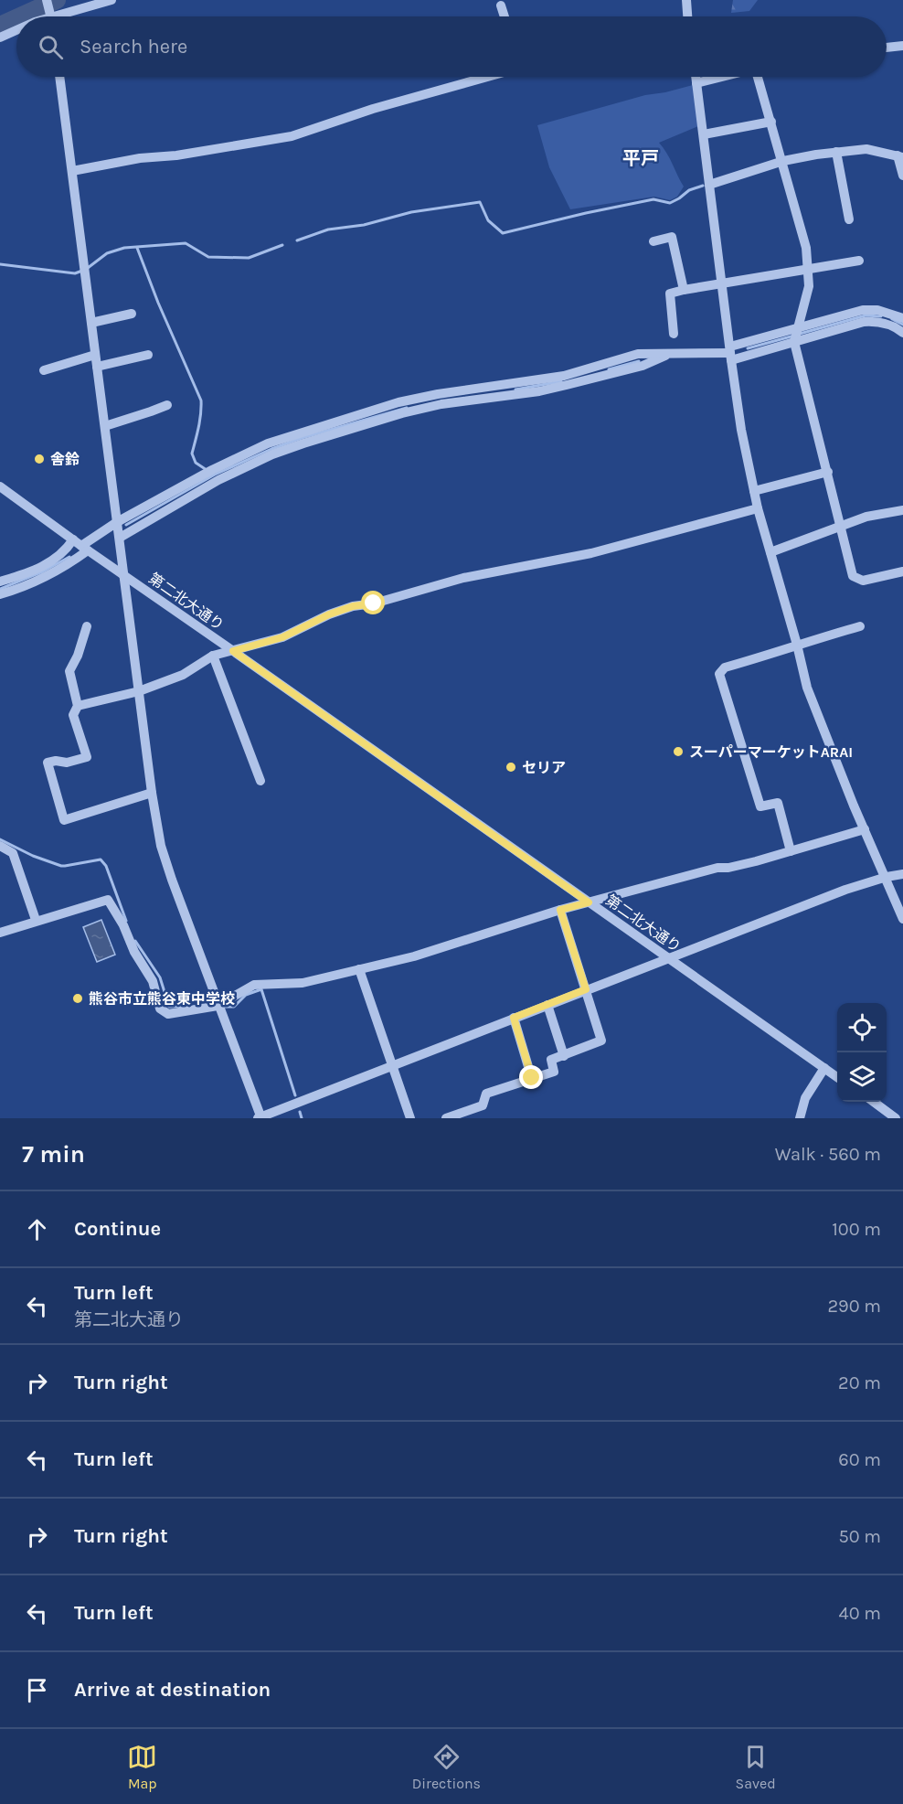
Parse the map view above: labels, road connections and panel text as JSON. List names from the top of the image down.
{
  "streets": {
    "street": ["第二北大通り"]
  },
  "districts": ["平戸"],
  "places": [
    "舎鈴",
    "スーパーマーケットARAI",
    "セリア",
    "熊谷市立熊谷東中学校"
  ],
  "page": {
    "search": "Search here",
    "heading": ["7 min", "Walk · 560 m"],
    "list": [
      ["Continue", "100 m"],
      ["Turn left", "第二北大通り", "290 m"],
      ["Turn right", "20 m"],
      ["Turn left", "60 m"],
      ["Turn right", "50 m"],
      ["Turn left", "40 m"],
      "Arrive at destination"
    ],
    "nav": ["Map", "Directions", "Saved"]
  }
}
